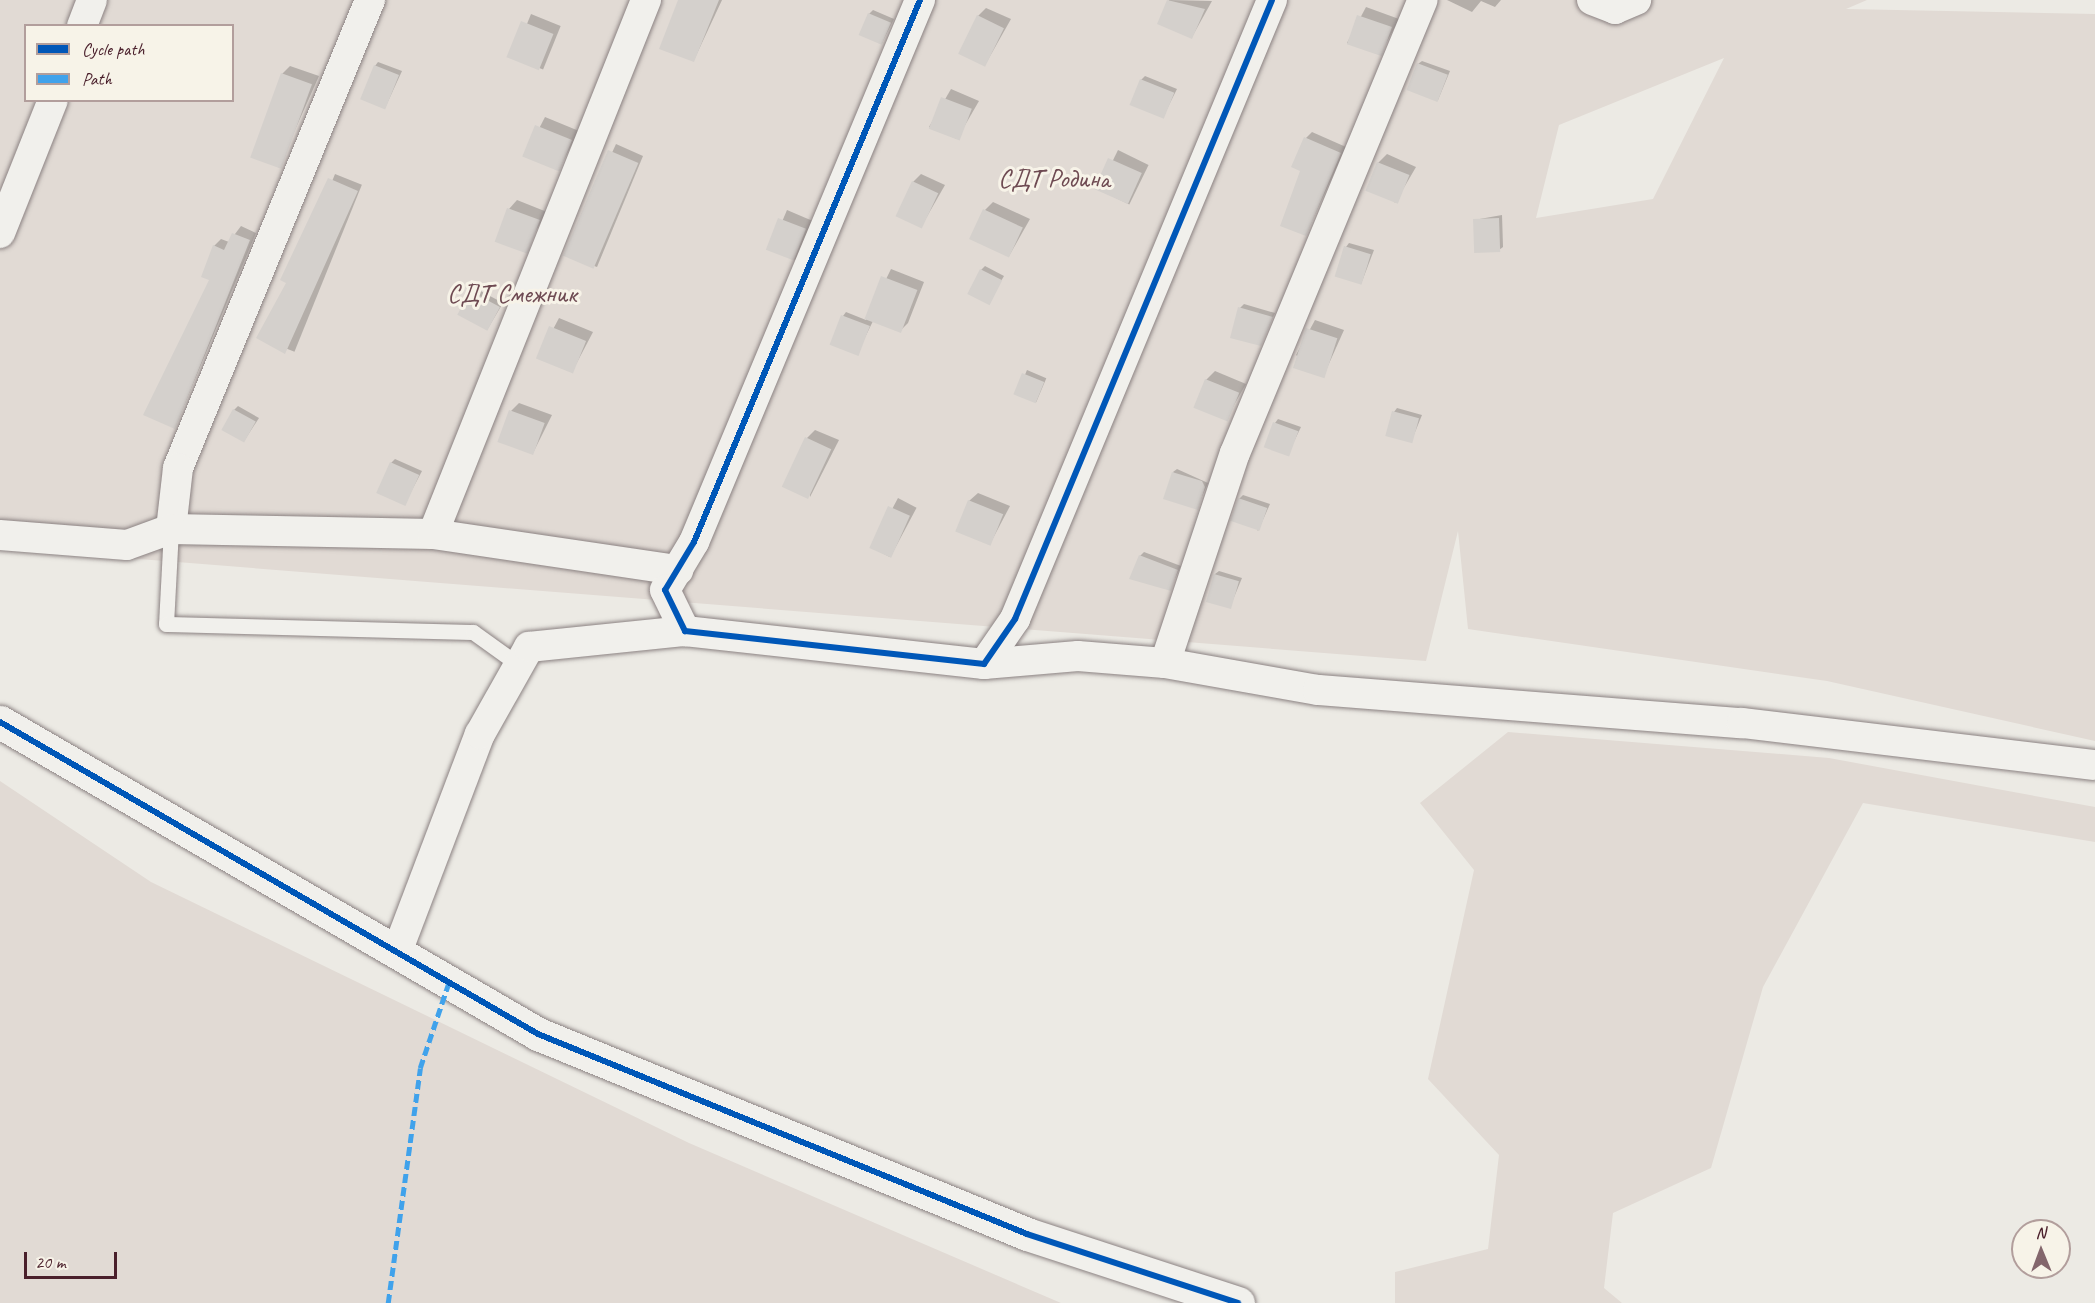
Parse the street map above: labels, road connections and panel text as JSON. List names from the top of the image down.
{
  "parks": ["СДТ Родина", "СДТ Смежник"],
  "legend": ["Cycle path", "Path"],
  "scale_bar": "20 m",
  "north": "top"
}
